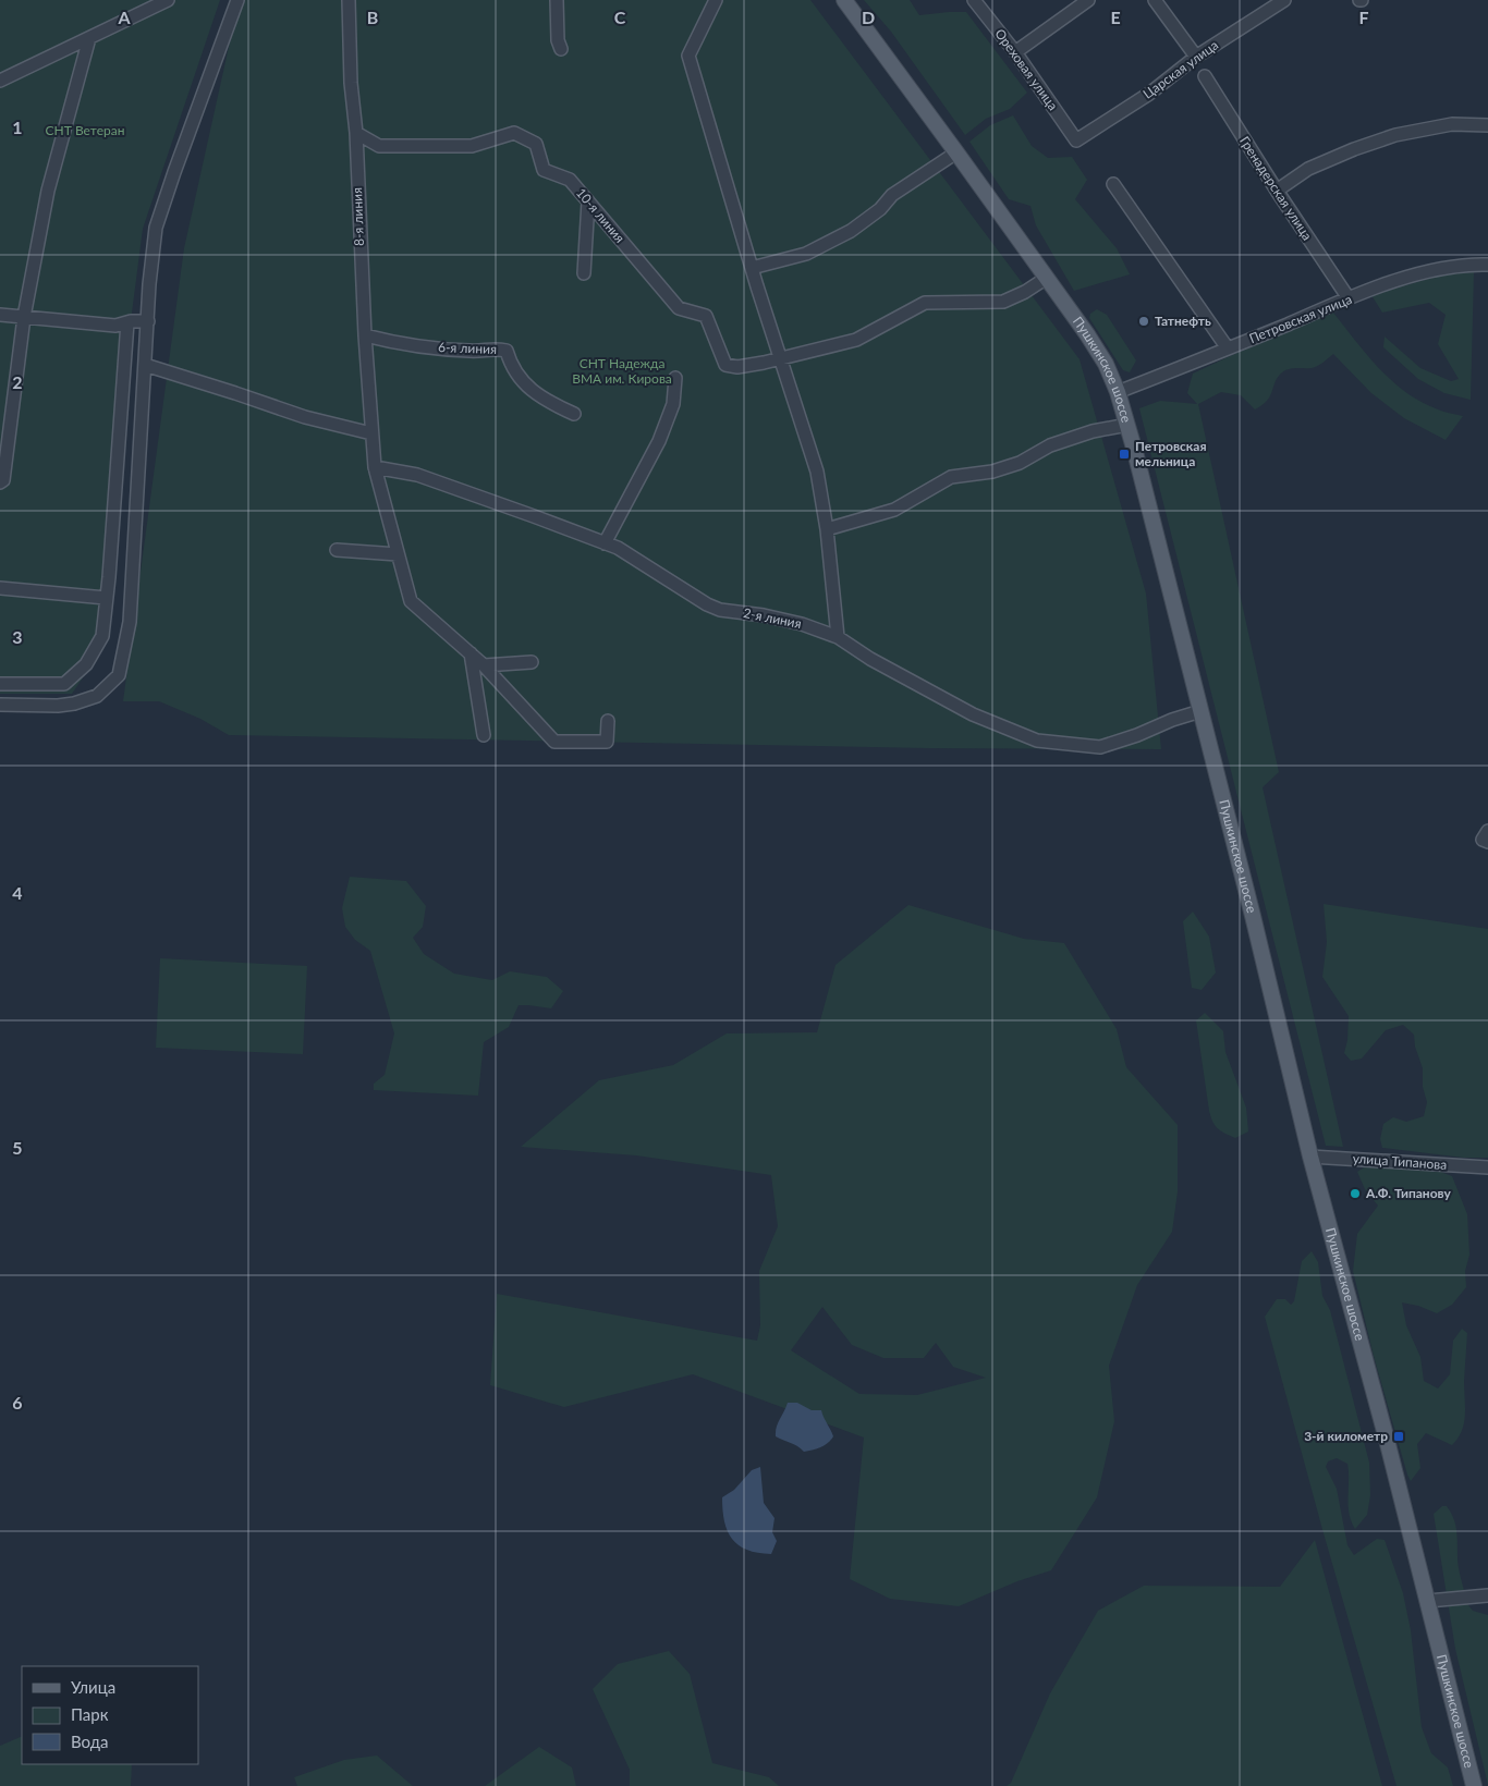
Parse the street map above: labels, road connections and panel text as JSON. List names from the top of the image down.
{
  "streets": {
    "main road": ["Пушкинское шоссе"],
    "street": [
      "Ореховая улица",
      "Царская улица",
      "Гренадерская улица",
      "10-я линия",
      "8-я линия",
      "Петровская улица",
      "6-я линия",
      "2-я линия",
      "улица Типанова"
    ]
  },
  "crossings": [
    ["Ореховая улица", "Царская улица"],
    ["Гренадерская улица", "Петровская улица"],
    ["10-я линия", "8-я линия"],
    ["8-я линия", "6-я линия"],
    ["Петровская улица", "Пушкинское шоссе"],
    ["Пушкинское шоссе", "2-я линия"],
    ["Пушкинское шоссе", "улица Типанова"]
  ],
  "parks": ["СНТ Ветеран", "СНТ Надежда ВМА им. Кирова"],
  "places": {
    "other": ["Татнефть", "А.Ф. Типанову"],
    "transit": ["Петровская мельница", "3-й километр"]
  },
  "legend": ["Улица", "Парк", "Вода"],
  "grid": {
    "columns": [
      "A",
      "B",
      "C",
      "D",
      "E",
      "F"
    ],
    "rows": [
      "1",
      "2",
      "3",
      "4",
      "5",
      "6"
    ]
  }
}
